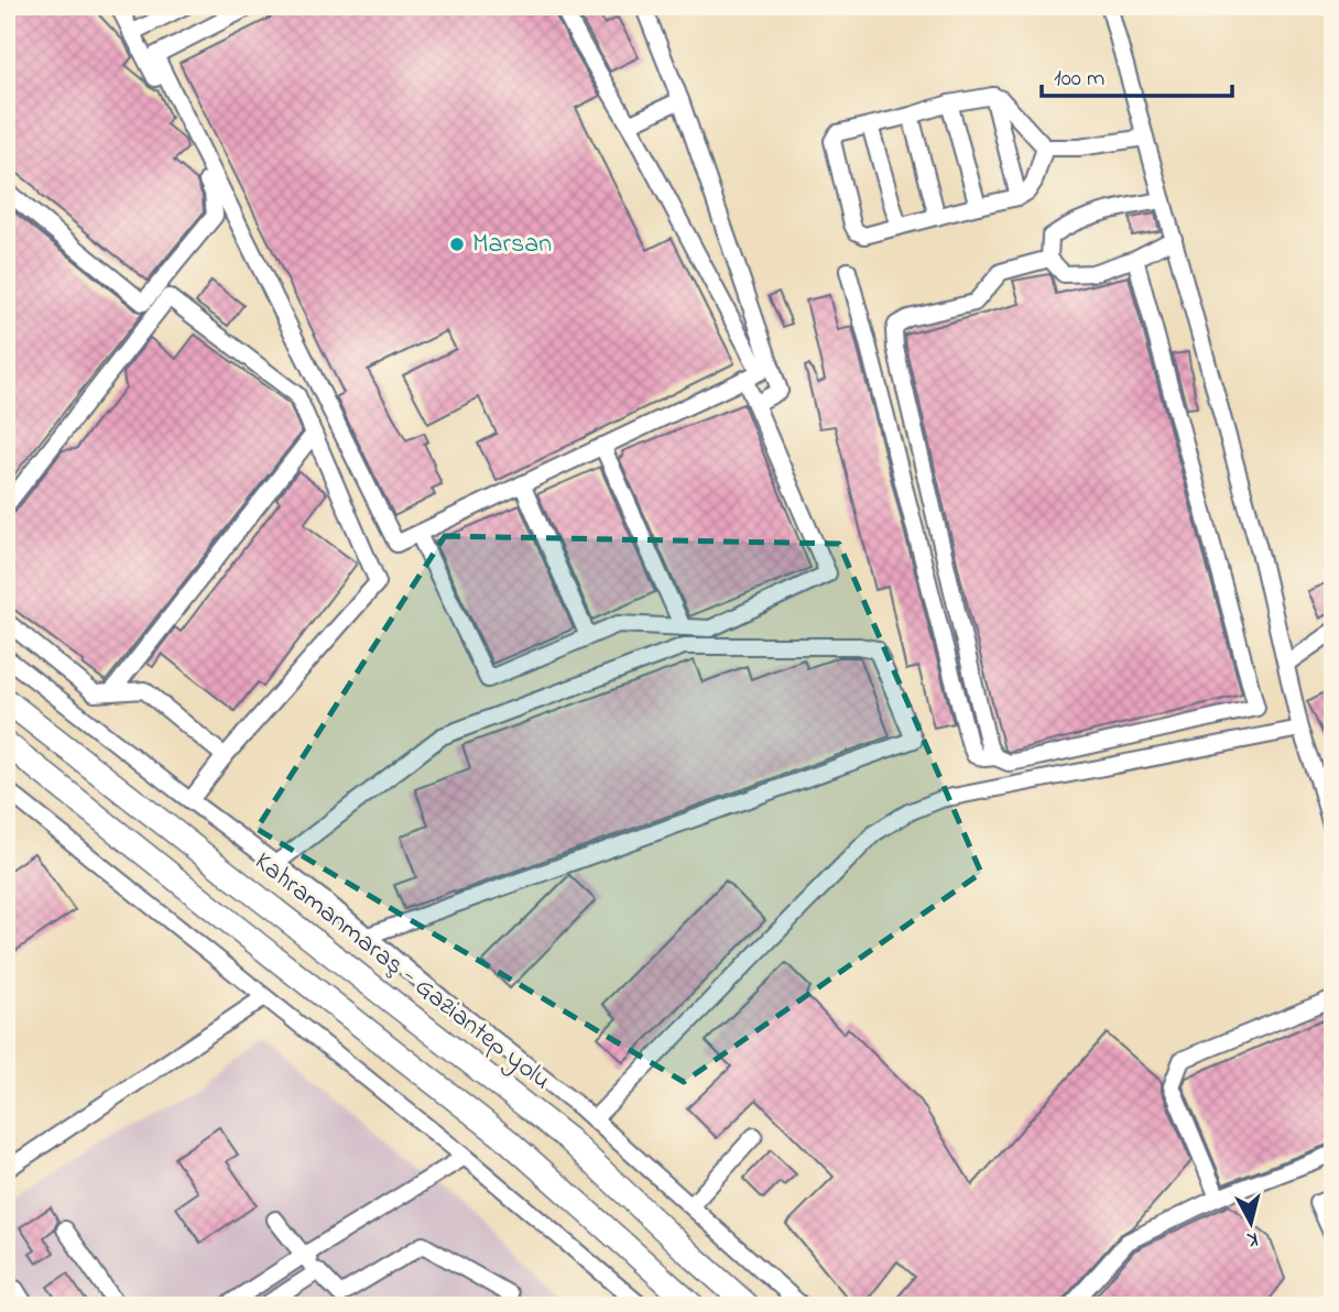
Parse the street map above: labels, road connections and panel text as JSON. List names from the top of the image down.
{
  "streets": {
    "highway": ["Kahramanmaraş - Gaziantep yolu"]
  },
  "places": ["Marsan"],
  "scale_bar": "100 m",
  "north": "bottom"
}
